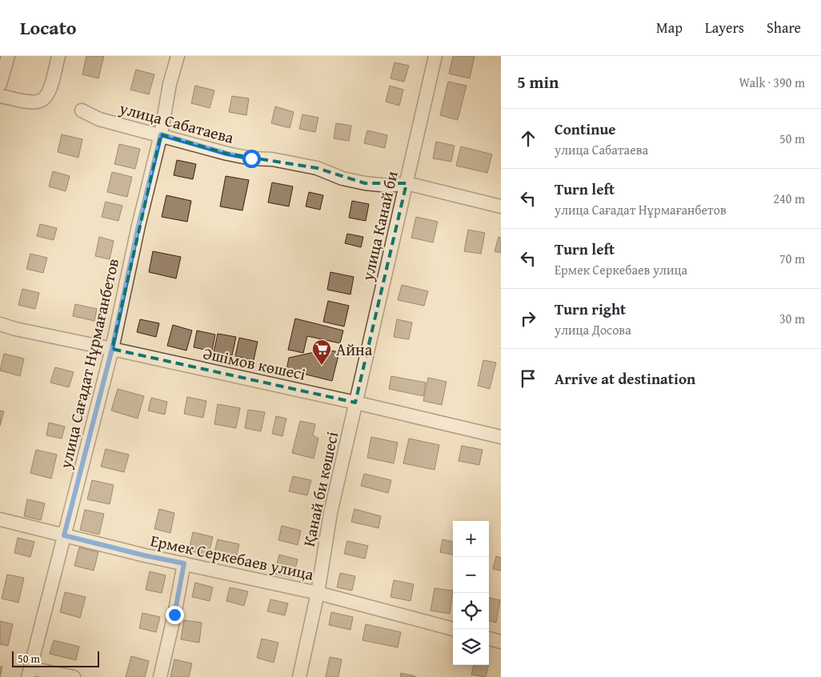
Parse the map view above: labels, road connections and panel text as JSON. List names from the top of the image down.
{
  "streets": {
    "street": [
      "улица Сабатаева",
      "улица Канай би",
      "улица Сағадат Нұрмағанбетов",
      "Әшімов көшесі",
      "Қанай би көшесі",
      "Ермек Серкебаев улица"
    ]
  },
  "crossings": [
    ["улица Сабатаева", "улица Канай би"],
    ["улица Сабатаева", "улица Сағадат Нұрмағанбетов"],
    ["улица Канай би", "Әшімов көшесі"],
    ["улица Канай би", "Қанай би көшесі"],
    ["улица Сағадат Нұрмағанбетов", "Әшімов көшесі"],
    ["улица Сағадат Нұрмағанбетов", "Ермек Серкебаев улица"],
    ["Әшімов көшесі", "Қанай би көшесі"],
    ["Қанай би көшесі", "Ермек Серкебаев улица"]
  ],
  "places": {
    "supermarket": ["Айна"]
  },
  "scale_bar": "50 m",
  "page": {
    "header": "Locato",
    "nav": ["Map", "Layers", "Share"],
    "heading": ["5 min", "Walk · 390 m"],
    "list": [
      ["Continue", "улица Сабатаева", "50 m"],
      ["Turn left", "улица Сағадат Нұрмағанбетов", "240 m"],
      ["Turn left", "Ермек Серкебаев улица", "70 m"],
      ["Turn right", "улица Досова", "30 m"],
      "Arrive at destination"
    ],
    "map_buttons": ["+", "−"],
    "scale": "50 m"
  }
}
